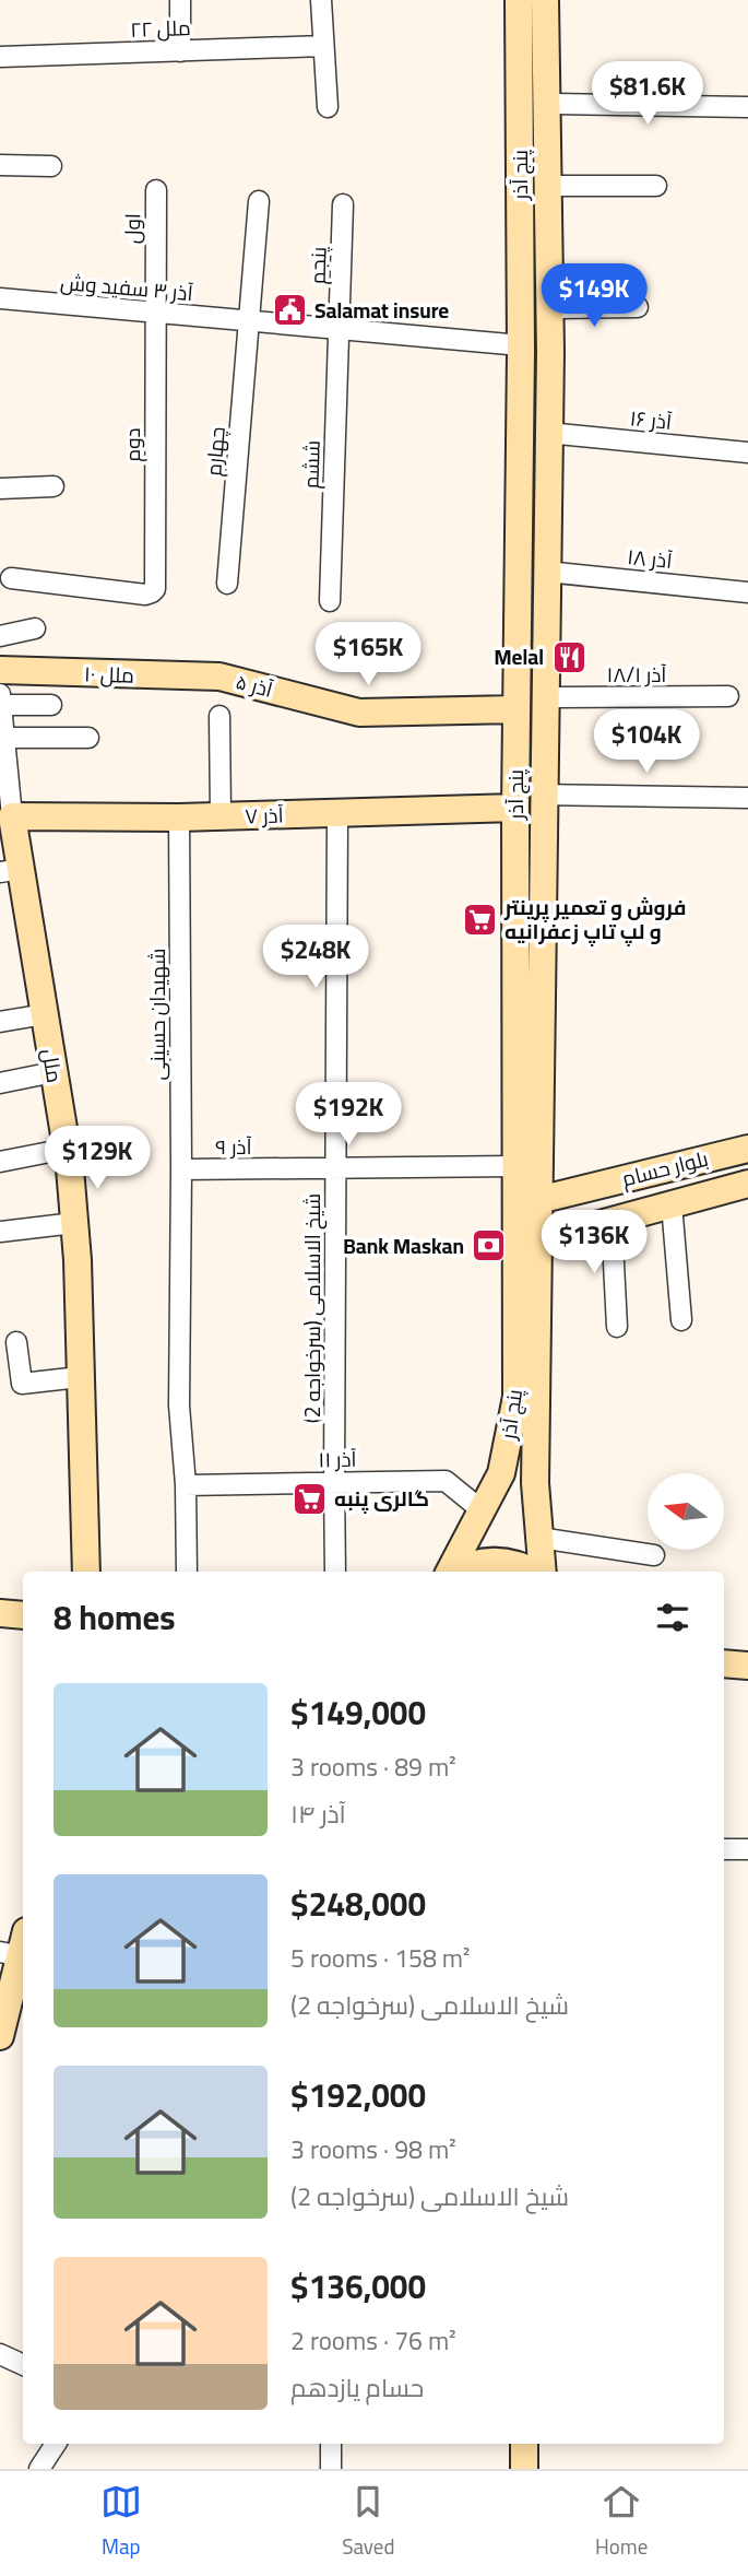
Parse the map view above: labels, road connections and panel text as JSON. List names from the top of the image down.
{
  "streets": {
    "main road": [
      "پنج آذر",
      "۱۰ ملل",
      "آذر ۵",
      "آذر ۷",
      "ملل",
      "بلوار حسام"
    ],
    "street": [
      "۲۲ ملل",
      "اول",
      "پنجم",
      "آذر ۳ سفید وش",
      "۱۶ آذر",
      "دوم",
      "چهارم",
      "ششم",
      "۱۸ آذر",
      "۱۸/۱ آذر",
      "شهیدان حسینی",
      "۹ آذر",
      "شیخ الاسلامی (سرخواجه 2)",
      "آذر ۱۱"
    ]
  },
  "crossings": [
    ["پنج آذر", "آذر ۳ سفید وش"],
    ["پنج آذر", "۱۶ آذر"],
    ["پنج آذر", "۱۸ آذر"],
    ["پنج آذر", "۱۸/۱ آذر"],
    ["پنج آذر", "آذر ۵"],
    ["پنج آذر", "آذر ۷"],
    ["پنج آذر", "۹ آذر"],
    ["پنج آذر", "بلوار حسام"],
    ["پنج آذر", "آذر ۱۱"],
    ["اول", "آذر ۳ سفید وش"],
    ["اول", "دوم"],
    ["پنجم", "آذر ۳ سفید وش"],
    ["پنجم", "ششم"],
    ["آذر ۳ سفید وش", "دوم"],
    ["آذر ۳ سفید وش", "چهارم"],
    ["آذر ۳ سفید وش", "ششم"],
    ["۱۰ ملل", "آذر ۵"],
    ["آذر ۷", "شهیدان حسینی"],
    ["آذر ۷", "ملل"],
    ["آذر ۷", "شیخ الاسلامی (سرخواجه 2)"],
    ["شهیدان حسینی", "۹ آذر"],
    ["شهیدان حسینی", "آذر ۱۱"],
    ["۹ آذر", "شیخ الاسلامی (سرخواجه 2)"],
    ["شیخ الاسلامی (سرخواجه 2)", "آذر ۱۱"]
  ],
  "places": {
    "public building": ["Salamat insure"],
    "restaurant": ["Melal"],
    "supermarket": ["فروش و تعمیر پرینتر و لپ تاپ زعفرانیه", "گالری پنبه"],
    "bank": ["Bank Maskan"]
  },
  "north": "left",
  "page": {
    "price": [
      "$81.6K",
      "$149K",
      "$165K",
      "$104K",
      "$248K",
      "$192K",
      "$129K",
      "$136K"
    ],
    "heading": "8 homes",
    "list": [
      {
        "name": "$149,000",
        "note": "3 rooms · 89 m² · ۱۴ آذر"
      },
      {
        "name": "$248,000",
        "note": "5 rooms · 158 m² · شیخ الاسلامی (سرخواجه 2)"
      },
      {
        "name": "$192,000",
        "note": "3 rooms · 98 m² · شیخ الاسلامی (سرخواجه 2)"
      },
      {
        "name": "$136,000",
        "note": "2 rooms · 76 m² · حسام یازدهم"
      }
    ],
    "tabs": ["Map", "Saved", "Home"]
  }
}
